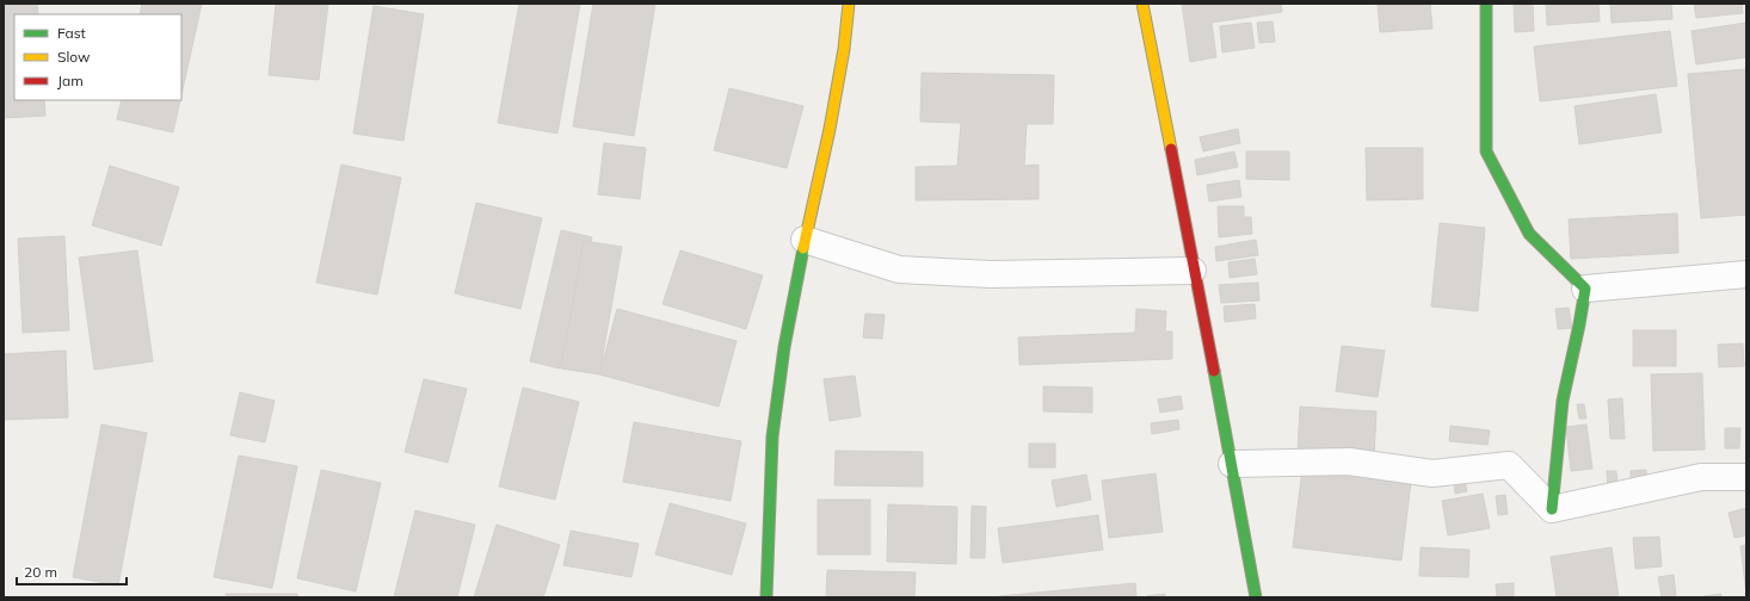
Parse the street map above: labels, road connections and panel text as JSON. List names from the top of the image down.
{
  "legend": ["Fast", "Slow", "Jam"],
  "scale_bar": "20 m"
}
